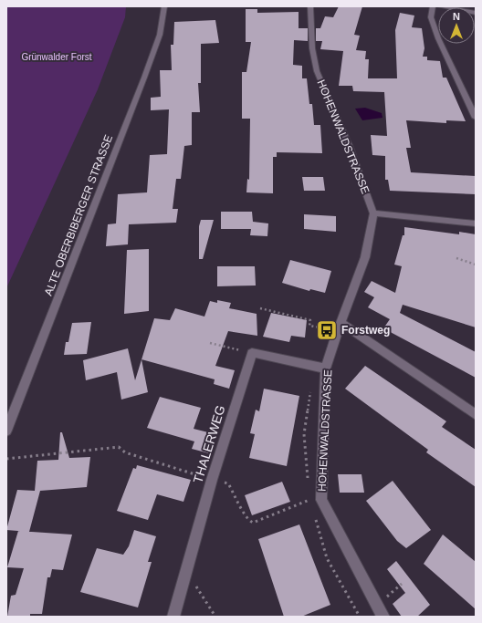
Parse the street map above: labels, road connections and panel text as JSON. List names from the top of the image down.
{
  "streets": {
    "street": ["HOHENWALDSTRASSE", "ALTE OBERBIBERGER STRASSE", "THALERWEG"]
  },
  "parks": ["Grünwalder Forst"],
  "places": {
    "bus stop": ["Forstweg"]
  },
  "north": "top"
}
